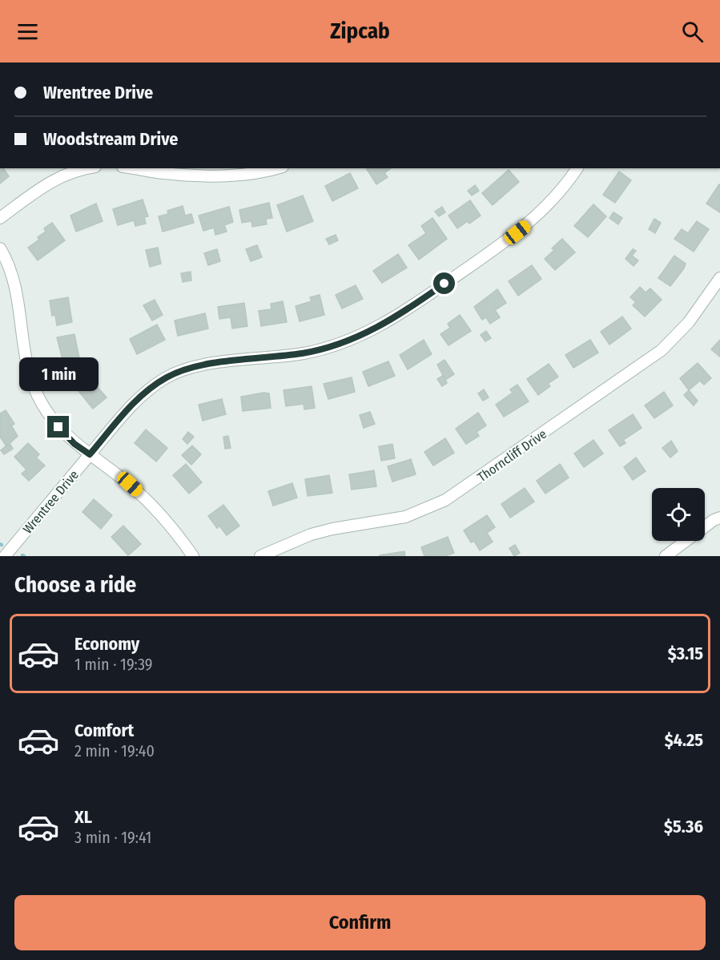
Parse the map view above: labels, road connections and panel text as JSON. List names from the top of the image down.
{
  "streets": {
    "street": ["Thorncliff Drive", "Wrentree Drive"]
  },
  "page": {
    "header": "Zipcab",
    "banner": ["Wrentree Drive", "Woodstream Drive"],
    "bubble": "1 min",
    "heading": "Choose a ride",
    "list": [
      {
        "name": "Economy",
        "note": "1 min · 19:39",
        "value": "$3.15"
      },
      {
        "name": "Comfort",
        "note": "2 min · 19:40",
        "value": "$4.25"
      },
      {
        "name": "XL",
        "note": "3 min · 19:41",
        "value": "$5.36"
      }
    ],
    "buttons": "Confirm"
  }
}
